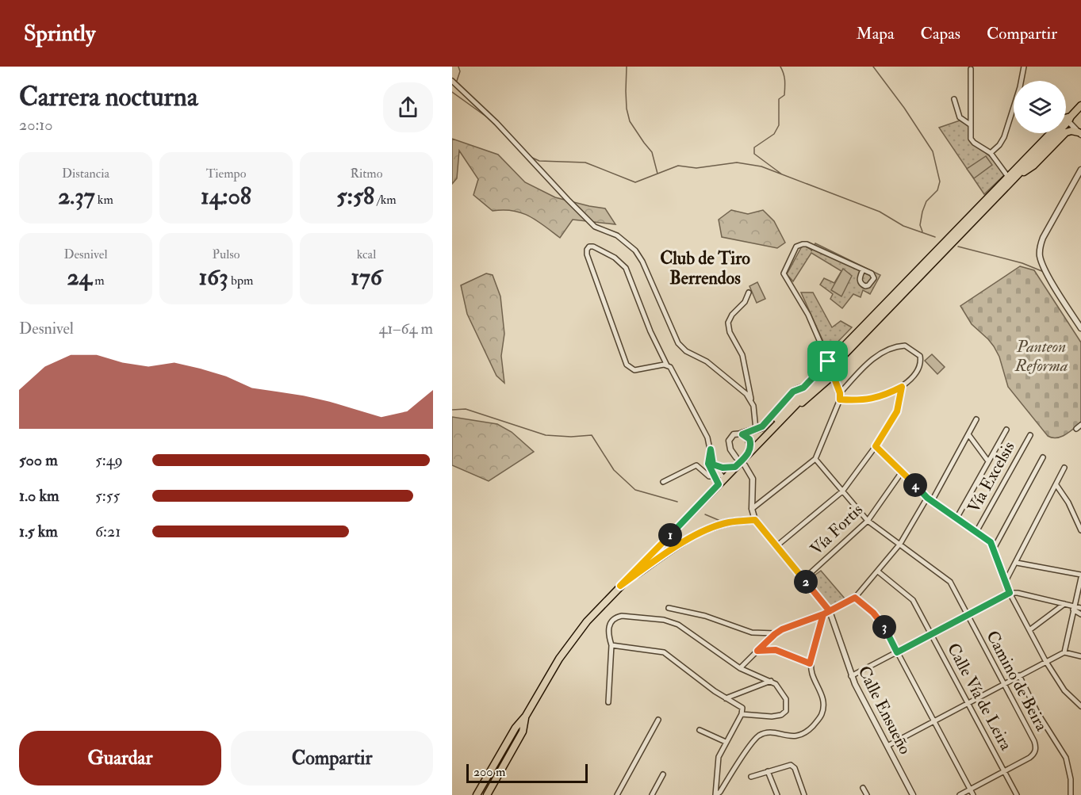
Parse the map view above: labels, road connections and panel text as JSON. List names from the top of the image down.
{
  "streets": {
    "street": [
      "Vía Excelsis",
      "Vía Fortis",
      "Camino de Beira",
      "Calle Vía de Leira",
      "Calle Ensueño"
    ]
  },
  "crossings": [
    ["Vía Fortis", "Camino de Beira"],
    ["Vía Fortis", "Calle Ensueño"],
    ["Camino de Beira", "Calle Vía de Leira"]
  ],
  "districts": ["Club de Tiro Berrendos"],
  "parks": ["Panteon Reforma"],
  "scale_bar": "200 m",
  "page": {
    "header": "Sprintly",
    "nav": ["Mapa", "Capas", "Compartir"],
    "heading": ["Carrera nocturna", "20:10"],
    "stats": [
      ["Distancia", "2.37 km"],
      ["Tiempo", "14:08"],
      ["Ritmo", "5:58 /km"],
      ["Desnivel", "24 m"],
      ["Pulso", "163 bpm"],
      ["kcal", "176"]
    ],
    "chart": ["Desnivel", "41–64 m"],
    "list": [
      {
        "name": "500 m",
        "note": "5:49"
      },
      {
        "name": "1.0 km",
        "note": "5:55"
      },
      {
        "name": "1.5 km",
        "note": "6:21"
      }
    ],
    "pins": [
      "4",
      "1",
      "2",
      "3"
    ],
    "buttons": ["Guardar", "Compartir"],
    "scale": "200 m"
  }
}
